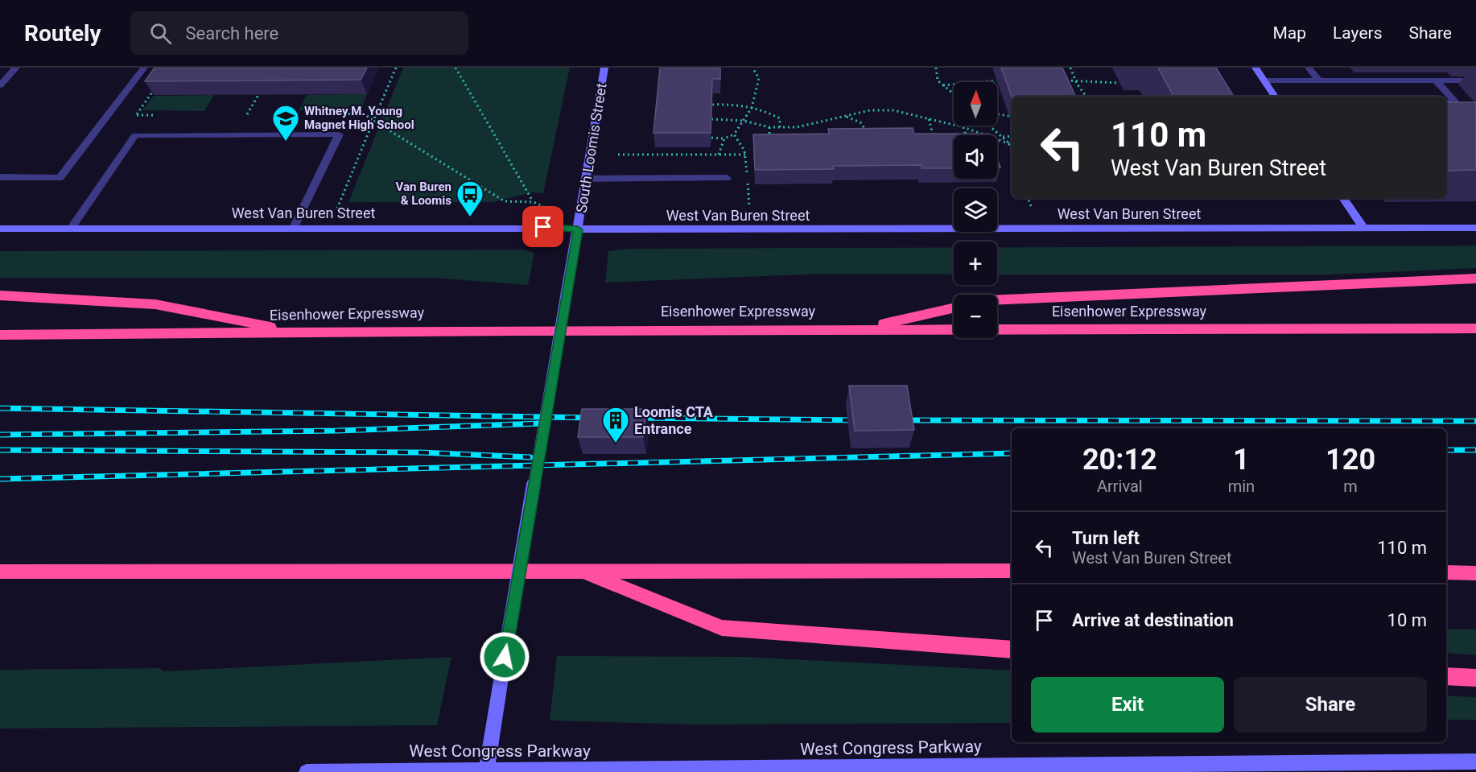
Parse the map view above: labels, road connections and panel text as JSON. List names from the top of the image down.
{
  "streets": {
    "highway": ["Eisenhower Expressway"],
    "street": ["South Loomis Street", "West Van Buren Street", "West Congress Parkway"]
  },
  "crossings": [
    ["South Loomis Street", "West Van Buren Street"],
    ["South Loomis Street", "West Congress Parkway"]
  ],
  "places": {
    "school or university": ["Whitney M. Young Magnet High School"],
    "bus stop": ["Van Buren & Loomis"],
    "building": ["Loomis CTA Entrance"]
  },
  "north": "top",
  "page": {
    "header": "Routely",
    "search": "Search here",
    "nav": ["Map", "Layers", "Share"],
    "map_buttons": ["+", "−"],
    "turn": ["110 m", "West Van Buren Street"],
    "eta": [
      "20:12",
      "Arrival",
      "1",
      "min",
      "120",
      "m"
    ],
    "list": [
      {
        "name": "Turn left",
        "note": "West Van Buren Street",
        "value": "110 m"
      },
      {
        "name": "Arrive at destination",
        "value": "10 m"
      }
    ],
    "buttons": ["Exit", "Share"]
  }
}
